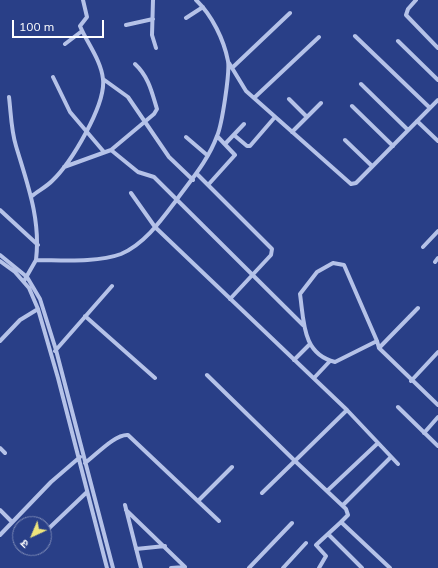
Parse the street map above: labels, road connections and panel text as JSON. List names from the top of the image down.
{
  "scale_bar": "100 m",
  "north": "bottom left"
}
